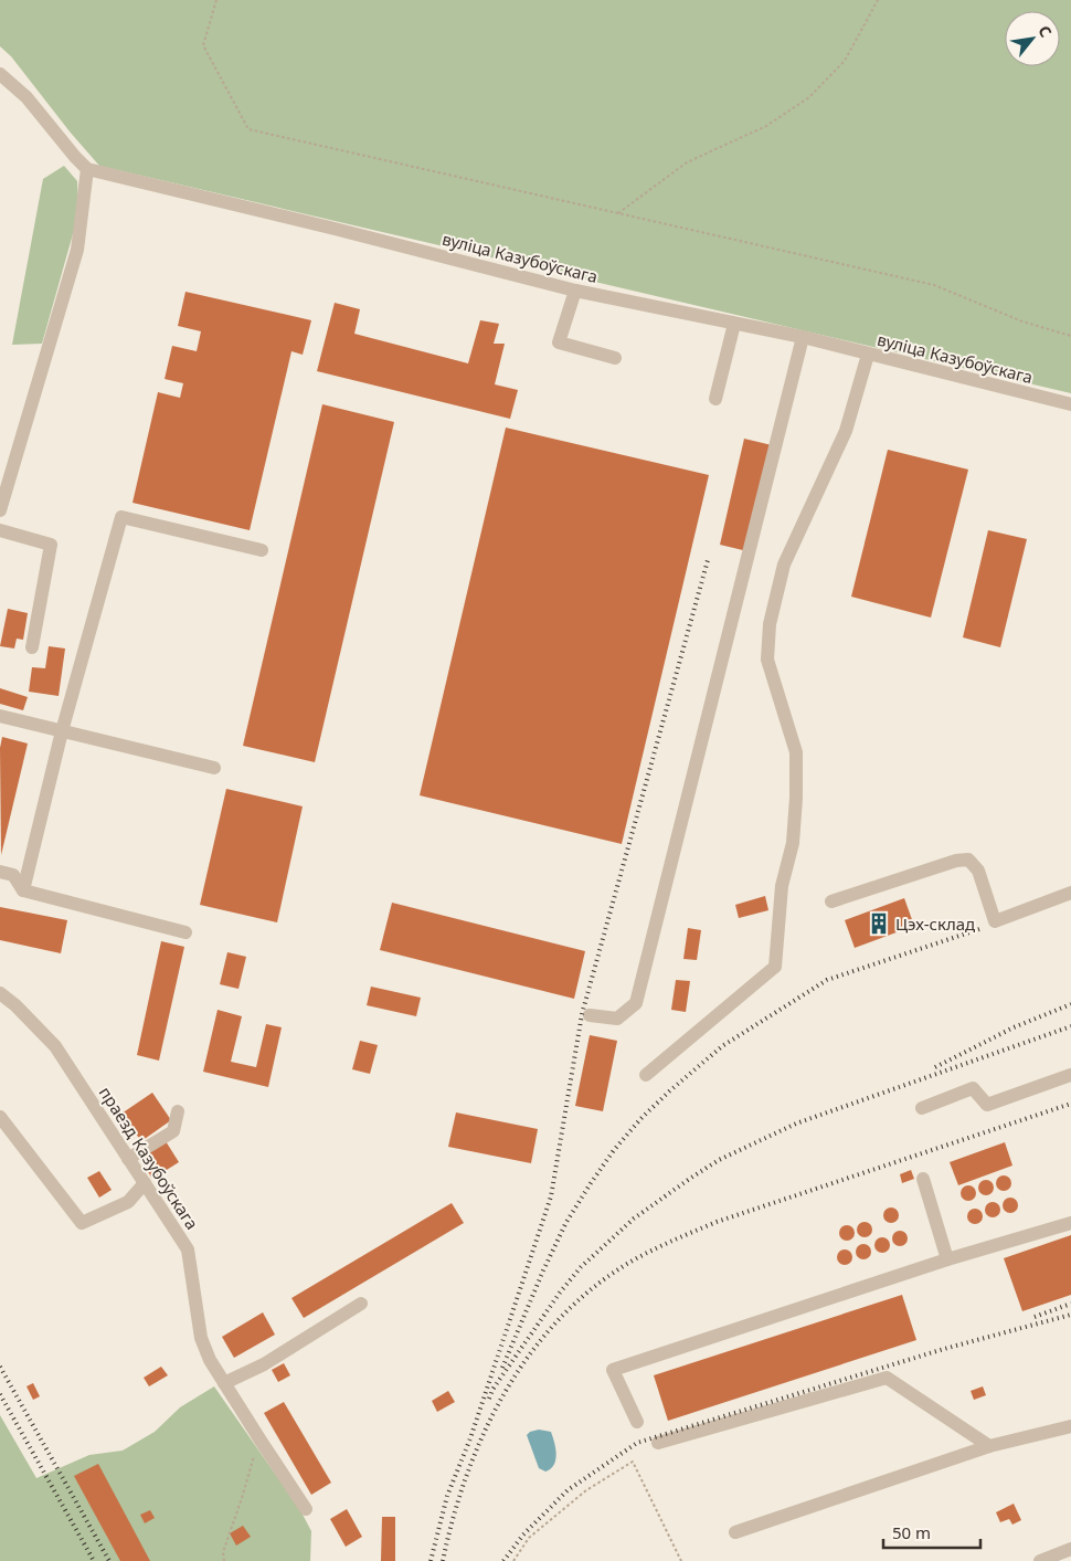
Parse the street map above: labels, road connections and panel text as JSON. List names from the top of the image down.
{
  "streets": {
    "street": ["вуліца Казубоўскага", "праезд Казубоўскага"]
  },
  "places": {
    "building": ["Цэх-склад"]
  },
  "scale_bar": "50 m",
  "north": "top right"
}
